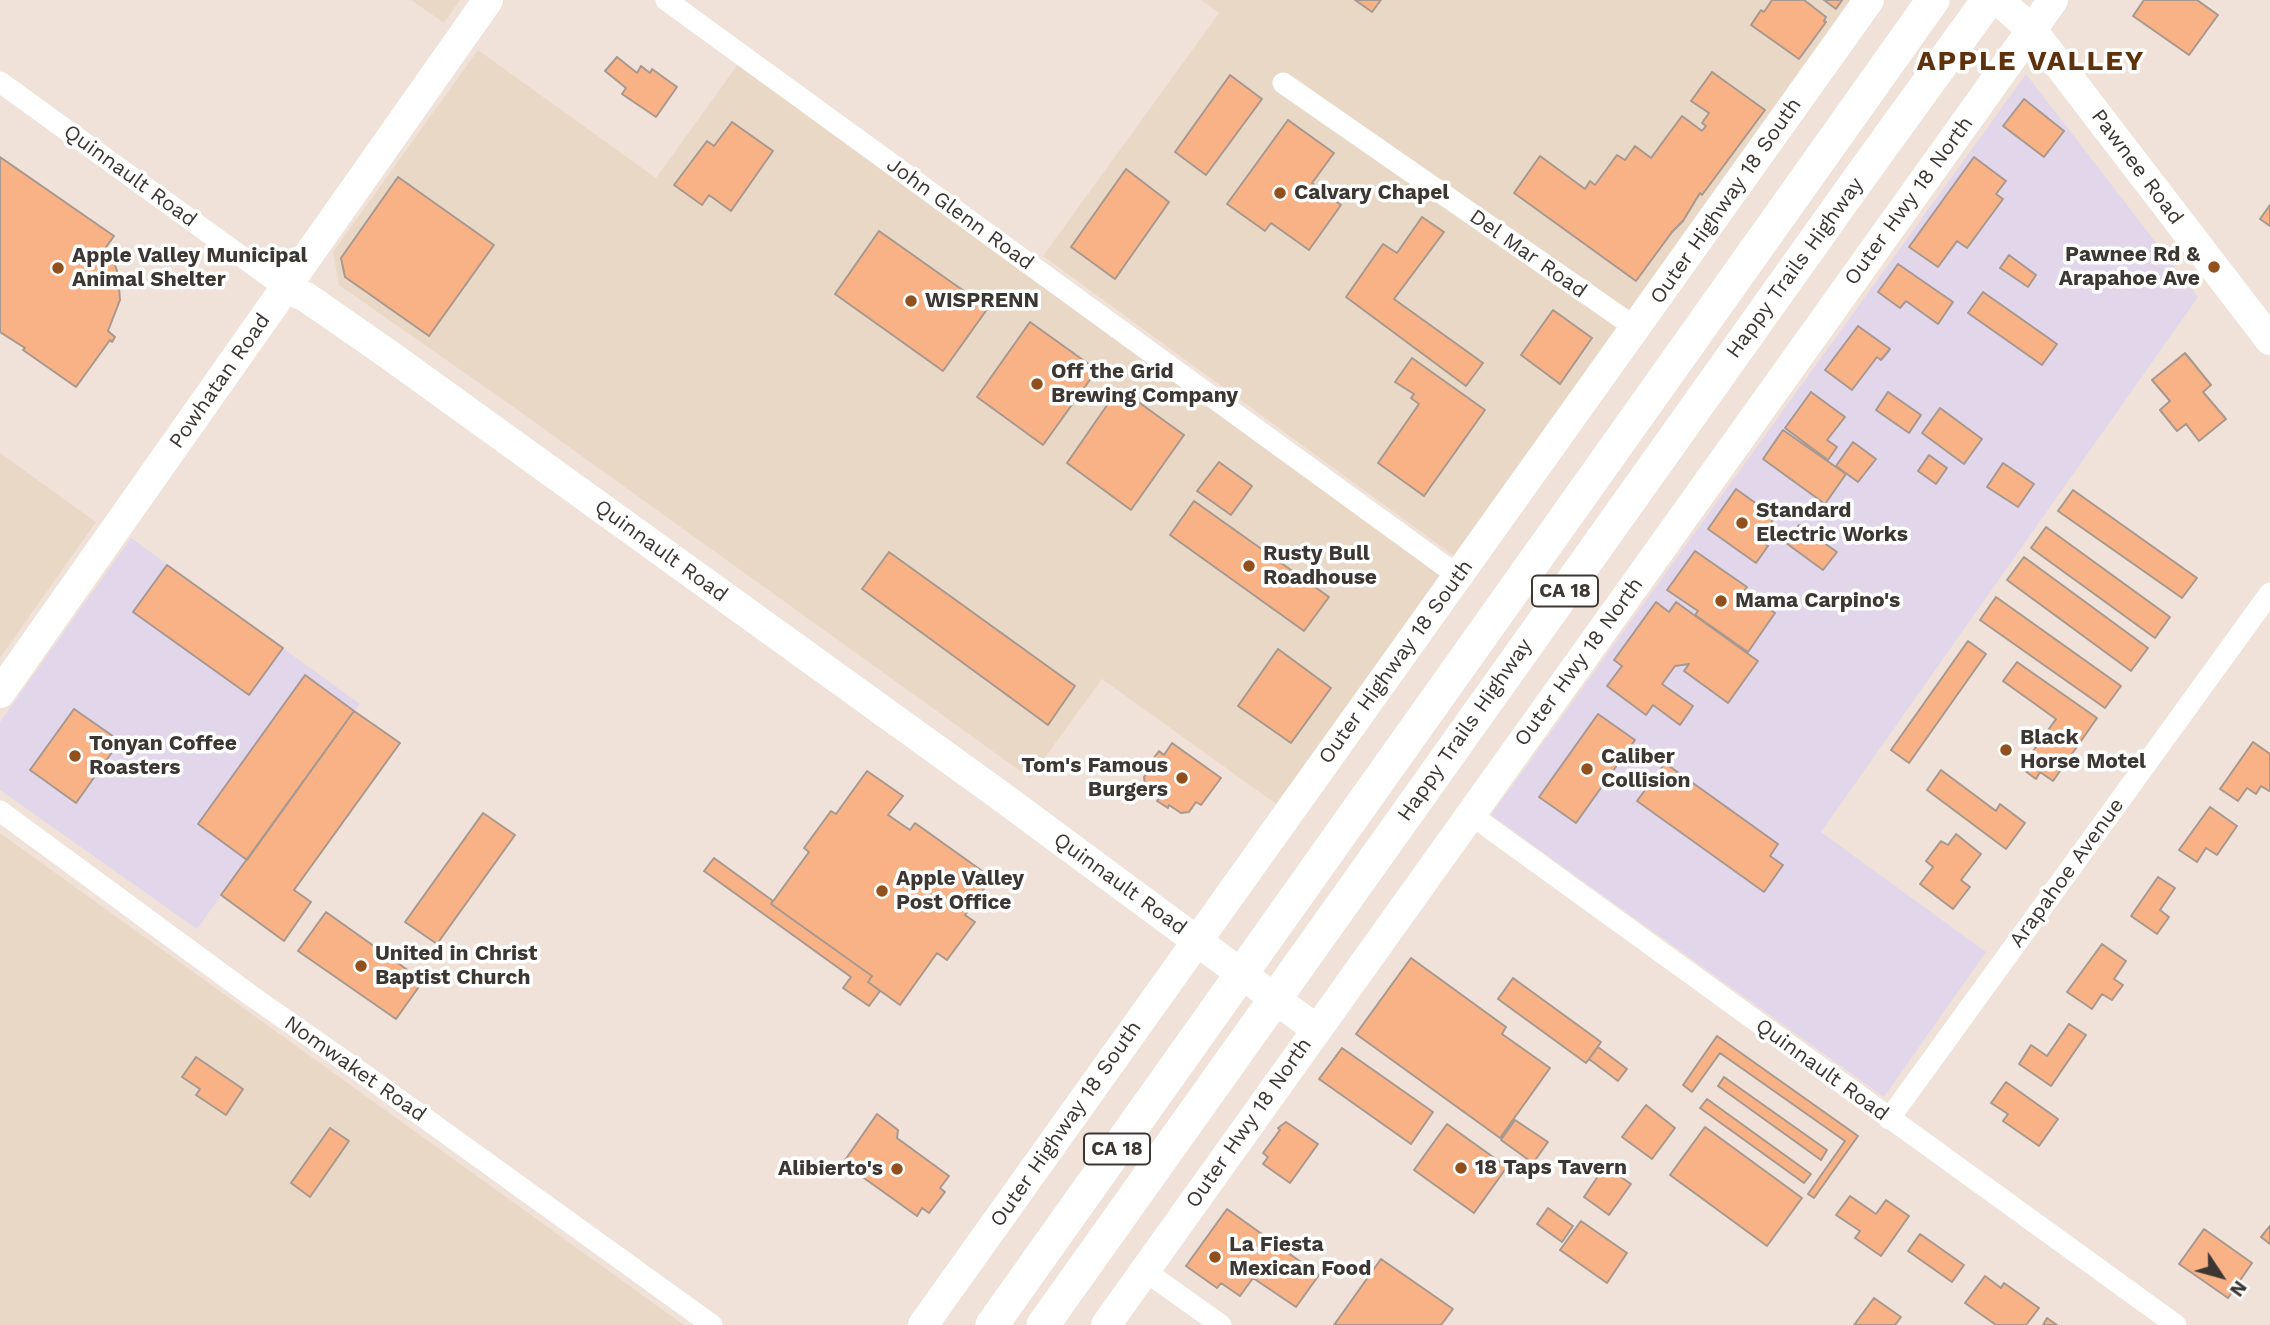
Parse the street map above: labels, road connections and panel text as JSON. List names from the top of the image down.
{
  "streets": {
    "main road": ["Happy Trails Highway", "CA 18"],
    "street": [
      "Pawnee Road",
      "Quinnault Road",
      "Outer Highway 18 South",
      "Outer Hwy 18 North",
      "John Glenn Road",
      "Del Mar Road",
      "Powhatan Road",
      "Arapahoe Avenue",
      "Nomwaket Road"
    ]
  },
  "crossings": [
    ["Pawnee Road", "Outer Hwy 18 North"],
    ["Quinnault Road", "Outer Highway 18 South"],
    ["Quinnault Road", "Outer Hwy 18 North"],
    ["Quinnault Road", "Happy Trails Highway"],
    ["Quinnault Road", "Powhatan Road"],
    ["Quinnault Road", "Arapahoe Avenue"],
    ["Outer Highway 18 South", "John Glenn Road"],
    ["Outer Highway 18 South", "Del Mar Road"]
  ],
  "districts": ["APPLE VALLEY"],
  "places": [
    "Calvary Chapel",
    "Pawnee Rd & Arapahoe Ave",
    "Apple Valley Municipal Animal Shelter",
    "WISPRENN",
    "Off the Grid Brewing Company",
    "Standard Electric Works",
    "Rusty Bull Roadhouse",
    "Mama Carpino's",
    "Black Horse Motel",
    "Tonyan Coffee Roasters",
    "Caliber Collision",
    "Tom's Famous Burgers",
    "Apple Valley Post Office",
    "United in Christ Baptist Church",
    "18 Taps Tavern",
    "Alibierto's",
    "La Fiesta Mexican Food"
  ],
  "north": "bottom right"
}
